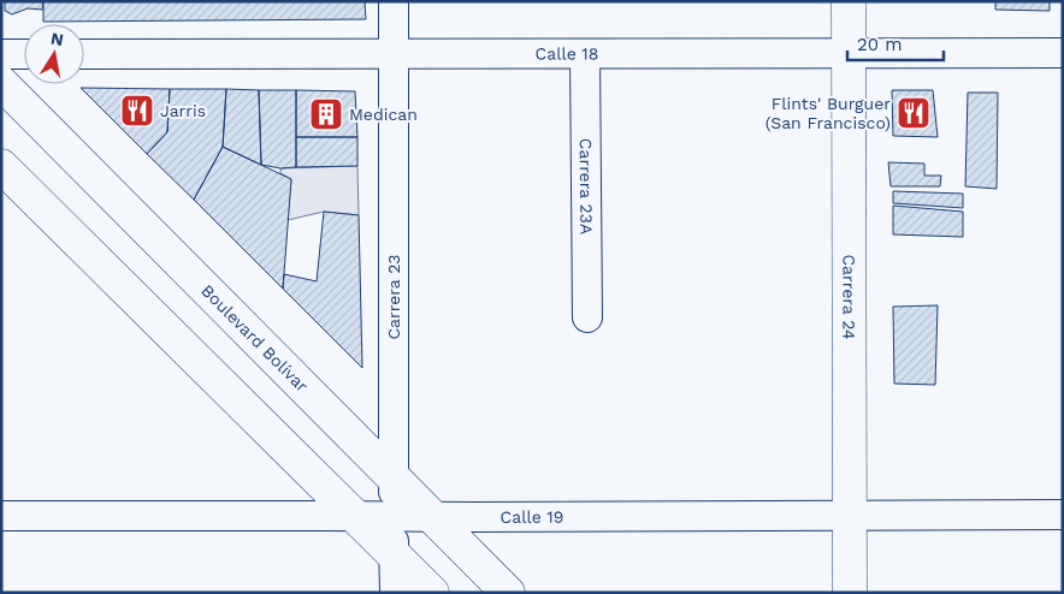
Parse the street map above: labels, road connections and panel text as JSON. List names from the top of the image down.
{
  "streets": {
    "main road": ["Carrera 24", "Boulevard Bolívar"],
    "street": [
      "Calle 18",
      "Carrera 23A",
      "Carrera 23",
      "Calle 19"
    ]
  },
  "crossings": [
    ["Calle 18", "Carrera 23A"],
    ["Calle 18", "Carrera 23"],
    ["Calle 18", "Carrera 24"],
    ["Carrera 23", "Boulevard Bolívar"],
    ["Carrera 23", "Calle 19"],
    ["Carrera 24", "Calle 19"],
    ["Boulevard Bolívar", "Calle 19"]
  ],
  "places": {
    "restaurant": ["Jarris", "Flints' Burguer (San Francisco)"],
    "building": ["Medican"]
  },
  "scale_bar": "20 m",
  "north": "top"
}
